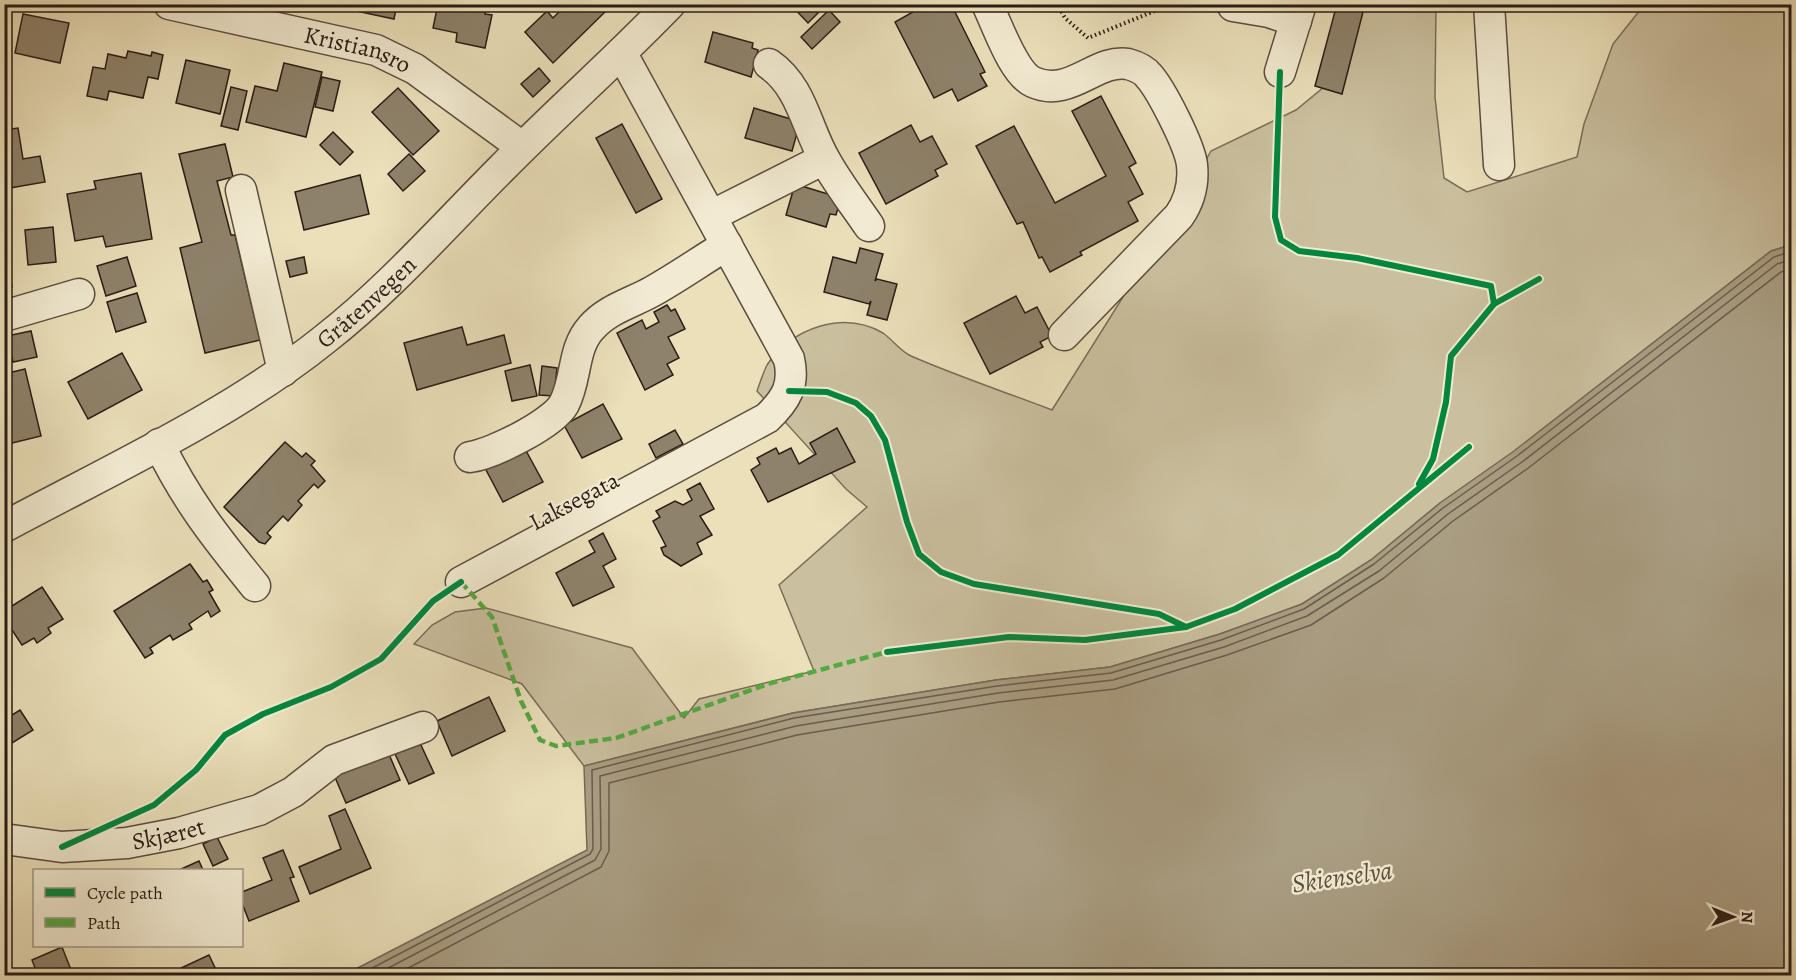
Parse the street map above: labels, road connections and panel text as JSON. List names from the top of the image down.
{
  "streets": {
    "street": [
      "Kristiansro",
      "Gråtenvegen",
      "Laksegata",
      "Skjæret"
    ]
  },
  "crossings": [
    ["Kristiansro", "Gråtenvegen"],
    ["Gråtenvegen", "Laksegata"]
  ],
  "water": ["Skienselva"],
  "legend": ["Cycle path", "Path"],
  "north": "right"
}
